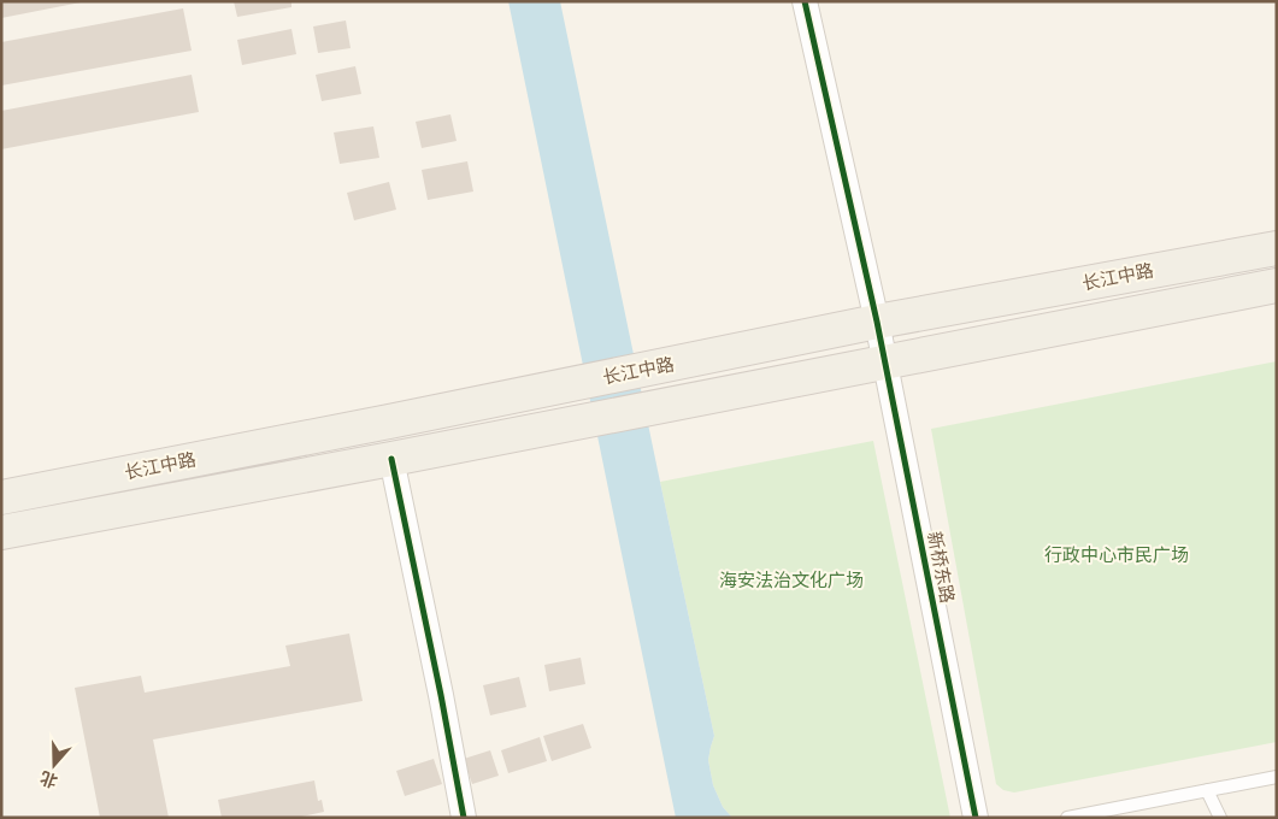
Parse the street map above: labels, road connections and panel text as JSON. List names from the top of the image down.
{
  "streets": {
    "main road": ["长江中路"],
    "street": ["新桥东路"]
  },
  "crossings": [
    ["长江中路", "新桥东路"]
  ],
  "parks": ["行政中心市民广场", "海安法治文化广场"],
  "north": "bottom"
}
